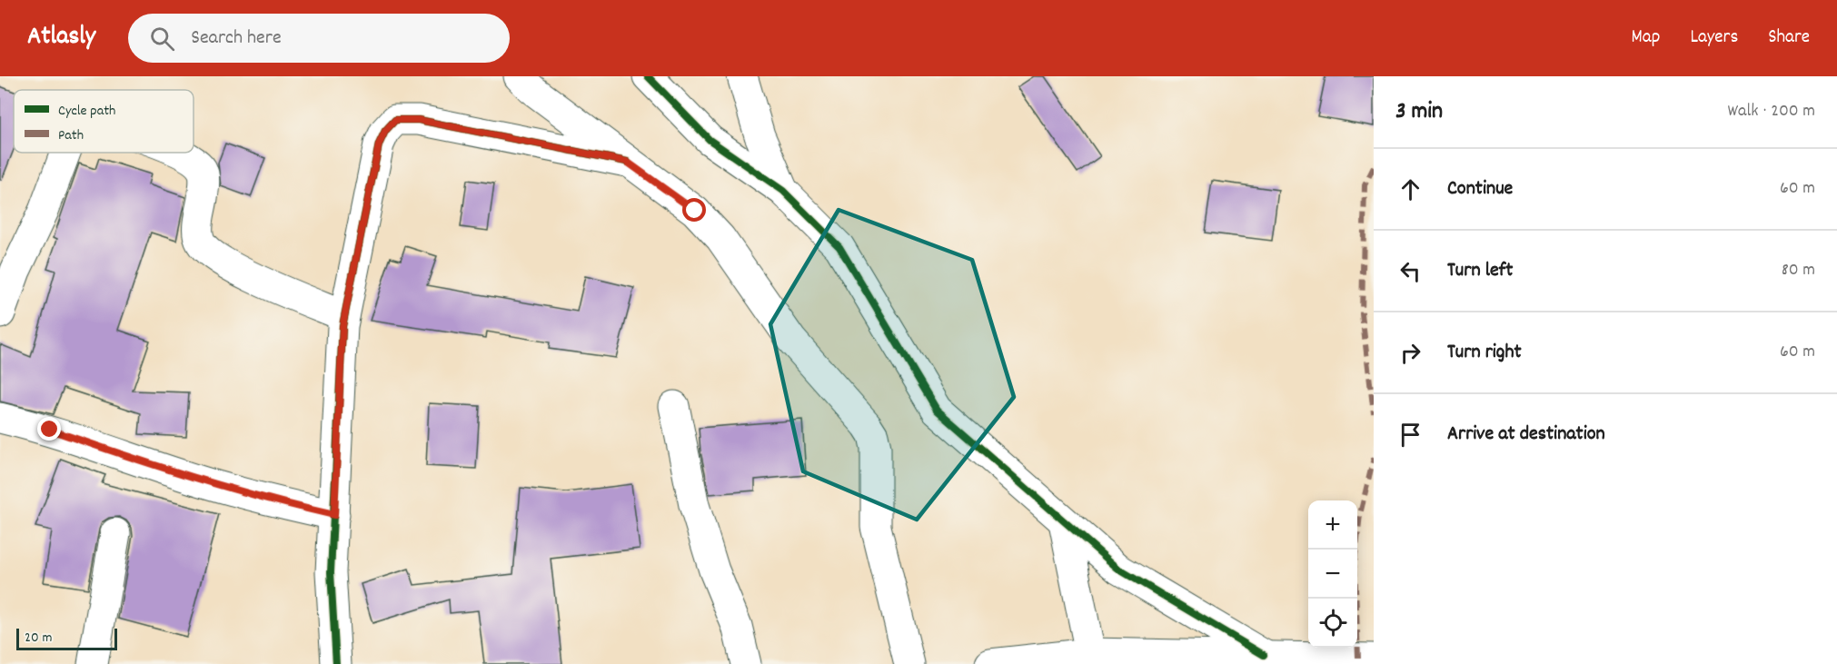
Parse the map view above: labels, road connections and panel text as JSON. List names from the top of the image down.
{
  "legend": ["Cycle path", "Path"],
  "scale_bar": "20 m",
  "page": {
    "header": "Atlasly",
    "search": "Search here",
    "nav": ["Map", "Layers", "Share"],
    "heading": ["3 min", "Walk · 200 m"],
    "list": [
      ["Continue", "60 m"],
      ["Turn left", "80 m"],
      ["Turn right", "60 m"],
      "Arrive at destination"
    ],
    "map_buttons": ["+", "−"],
    "scale": "20 m"
  }
}
